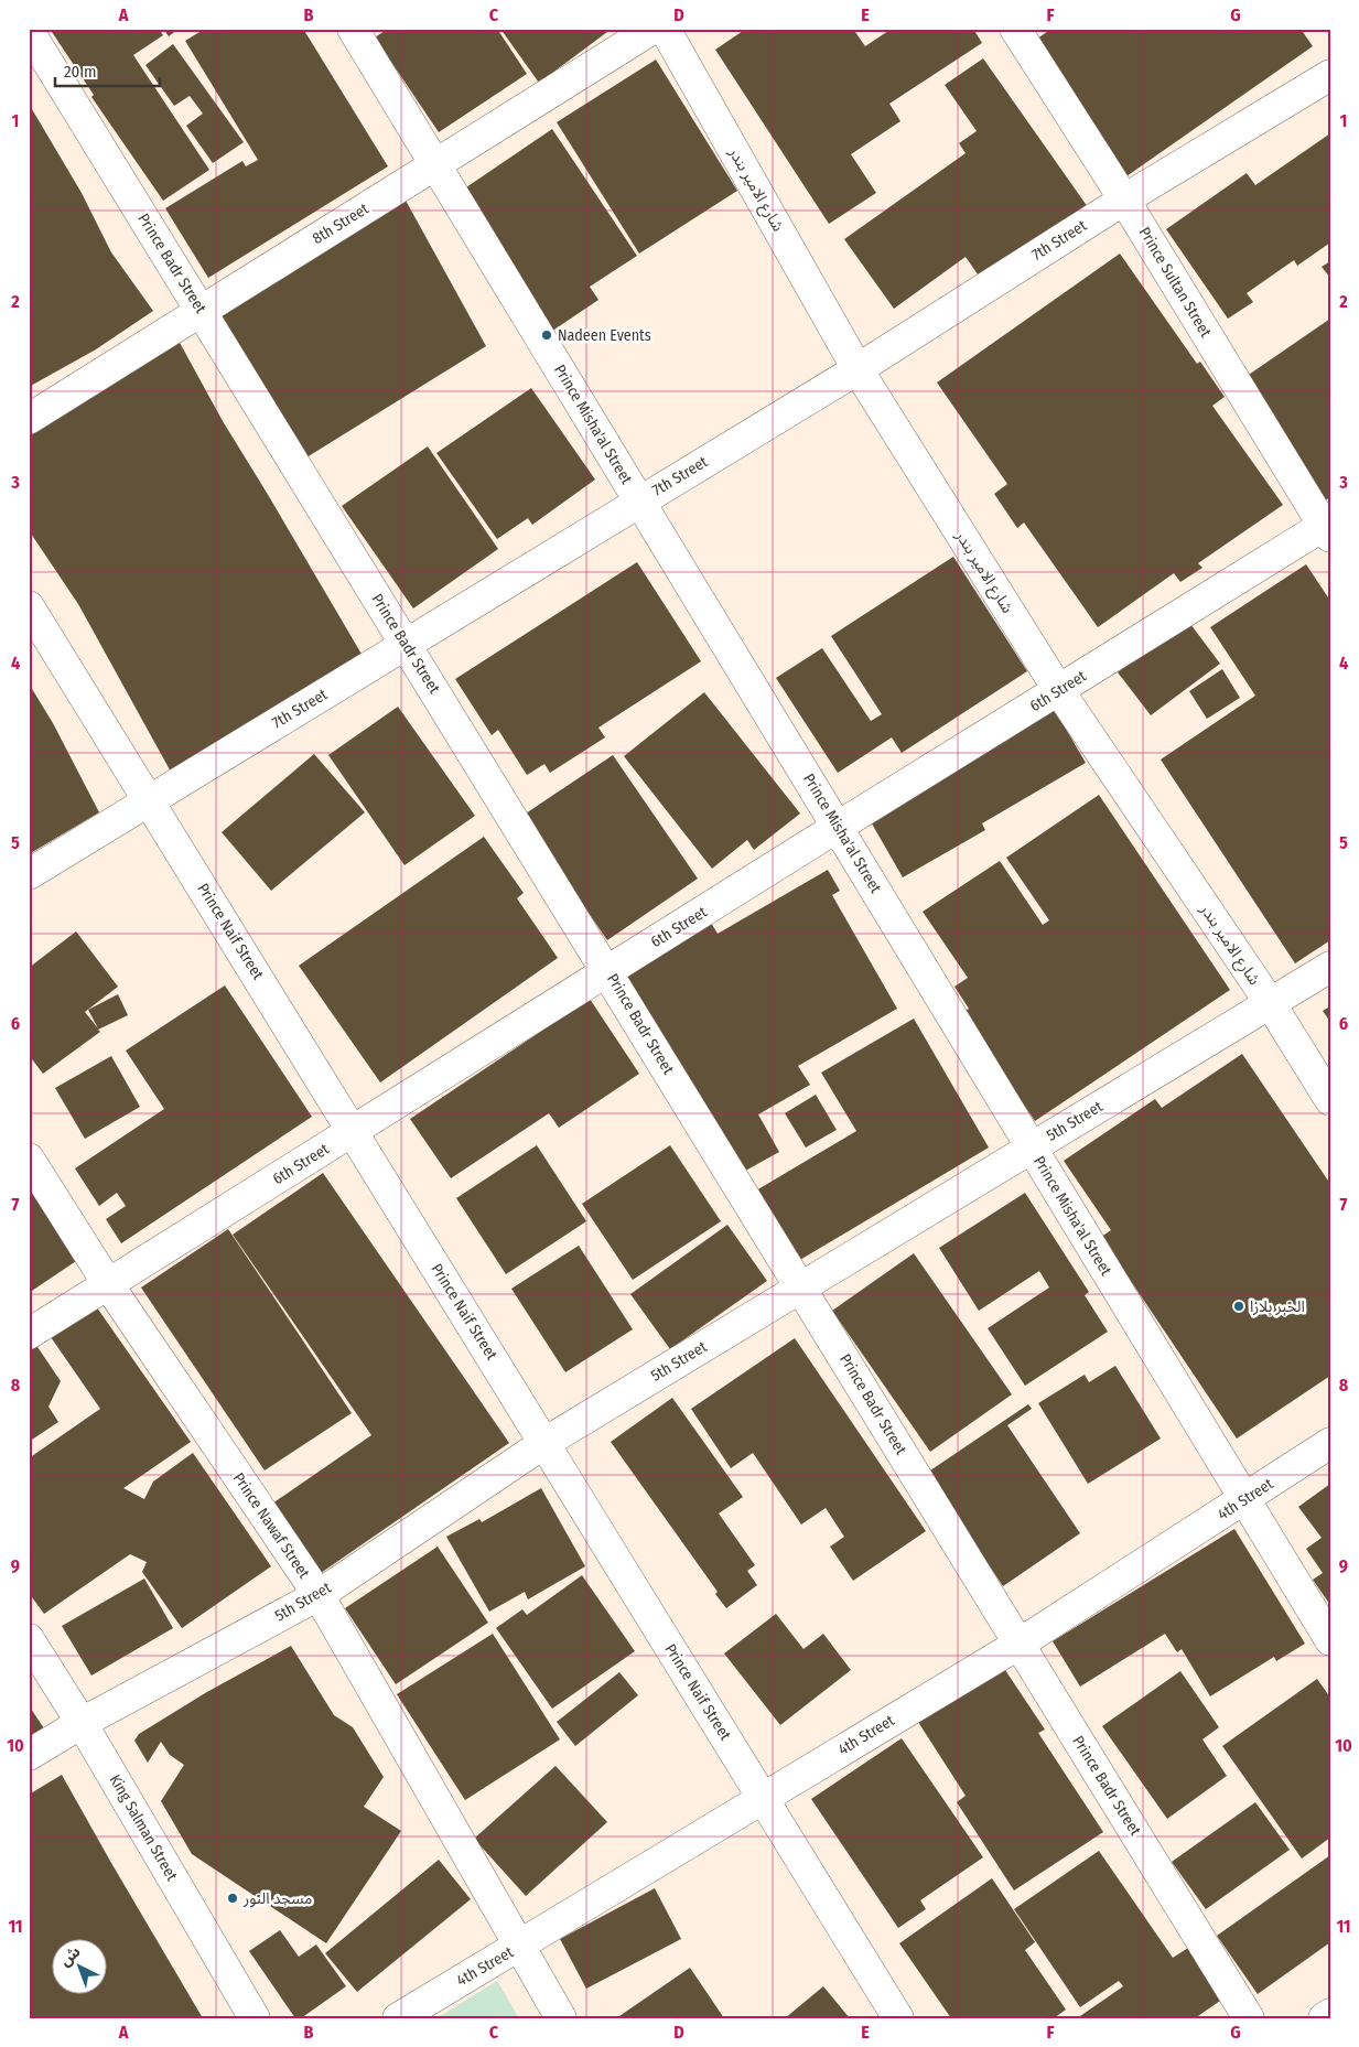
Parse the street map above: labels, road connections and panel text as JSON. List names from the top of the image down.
{
  "streets": {
    "street": [
      "شارع الامير بندر",
      "8th Street",
      "7th Street",
      "Prince Badr Street",
      "Prince Sultan Street",
      "Prince Misha'al Street",
      "6th Street",
      "Prince Naif Street",
      "5th Street",
      "4th Street",
      "Prince Nawaf Street",
      "King Salman Street"
    ]
  },
  "crossings": [
    ["شارع الامير بندر", "7th Street"],
    ["شارع الامير بندر", "6th Street"],
    ["شارع الامير بندر", "5th Street"],
    ["8th Street", "Prince Badr Street"],
    ["8th Street", "Prince Misha'al Street"],
    ["7th Street", "Prince Badr Street"],
    ["7th Street", "Prince Sultan Street"],
    ["7th Street", "Prince Misha'al Street"],
    ["7th Street", "Prince Naif Street"],
    ["Prince Badr Street", "6th Street"],
    ["Prince Badr Street", "5th Street"],
    ["Prince Badr Street", "4th Street"],
    ["Prince Sultan Street", "6th Street"],
    ["Prince Misha'al Street", "6th Street"],
    ["Prince Misha'al Street", "5th Street"],
    ["Prince Misha'al Street", "4th Street"],
    ["6th Street", "Prince Naif Street"],
    ["6th Street", "Prince Nawaf Street"],
    ["Prince Naif Street", "5th Street"],
    ["Prince Naif Street", "4th Street"],
    ["5th Street", "Prince Nawaf Street"],
    ["5th Street", "King Salman Street"],
    ["4th Street", "Prince Nawaf Street"]
  ],
  "places": ["Nadeen Events", "الخبر بلازا", "مسجد النور"],
  "scale_bar": "20 m",
  "north": "top left",
  "grid": {
    "columns": [
      "A",
      "B",
      "C",
      "D",
      "E",
      "F",
      "G"
    ],
    "rows": [
      "1",
      "2",
      "3",
      "4",
      "5",
      "6",
      "7",
      "8",
      "9",
      "10",
      "11"
    ]
  }
}
